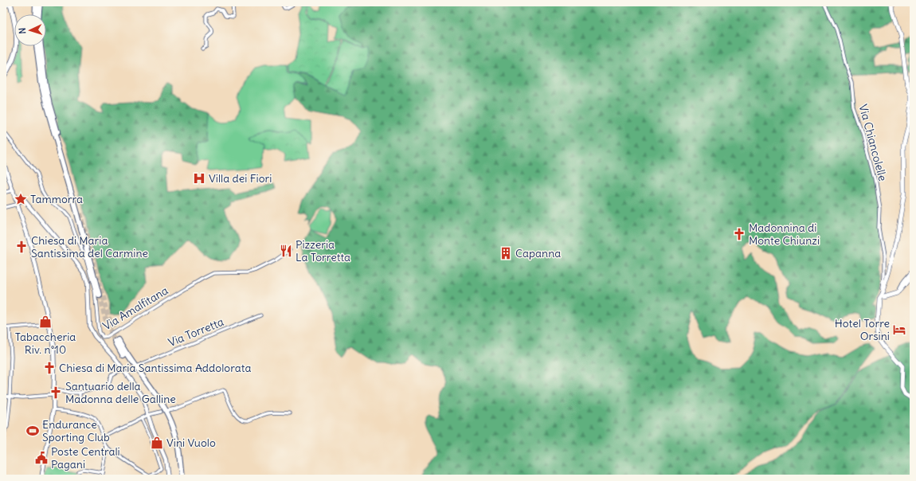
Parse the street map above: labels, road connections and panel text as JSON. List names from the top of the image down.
{
  "streets": {
    "street": ["Via Chiancolelle", "Via Amalfitana", "Via Torretta"]
  },
  "places": {
    "hospital": ["Villa dei Fiori"],
    "place": ["Tammorra"],
    "church": [
      "Madonnina di Monte Chiunzi",
      "Chiesa di Maria Santissima del Carmine",
      "Chiesa di Maria Santissima Addolorata",
      "Santuario della Madonna delle Galline"
    ],
    "restaurant": ["Pizzeria La Torretta"],
    "building": ["Capanna"],
    "shop": ["Tabaccheria Riv. n°10", "Vini Vuolo"],
    "hotel": ["Hotel Torre Orsini"],
    "sports": ["Endurance Sporting Club"],
    "public building": ["Poste Centrali Pagani"]
  },
  "north": "left"
}
